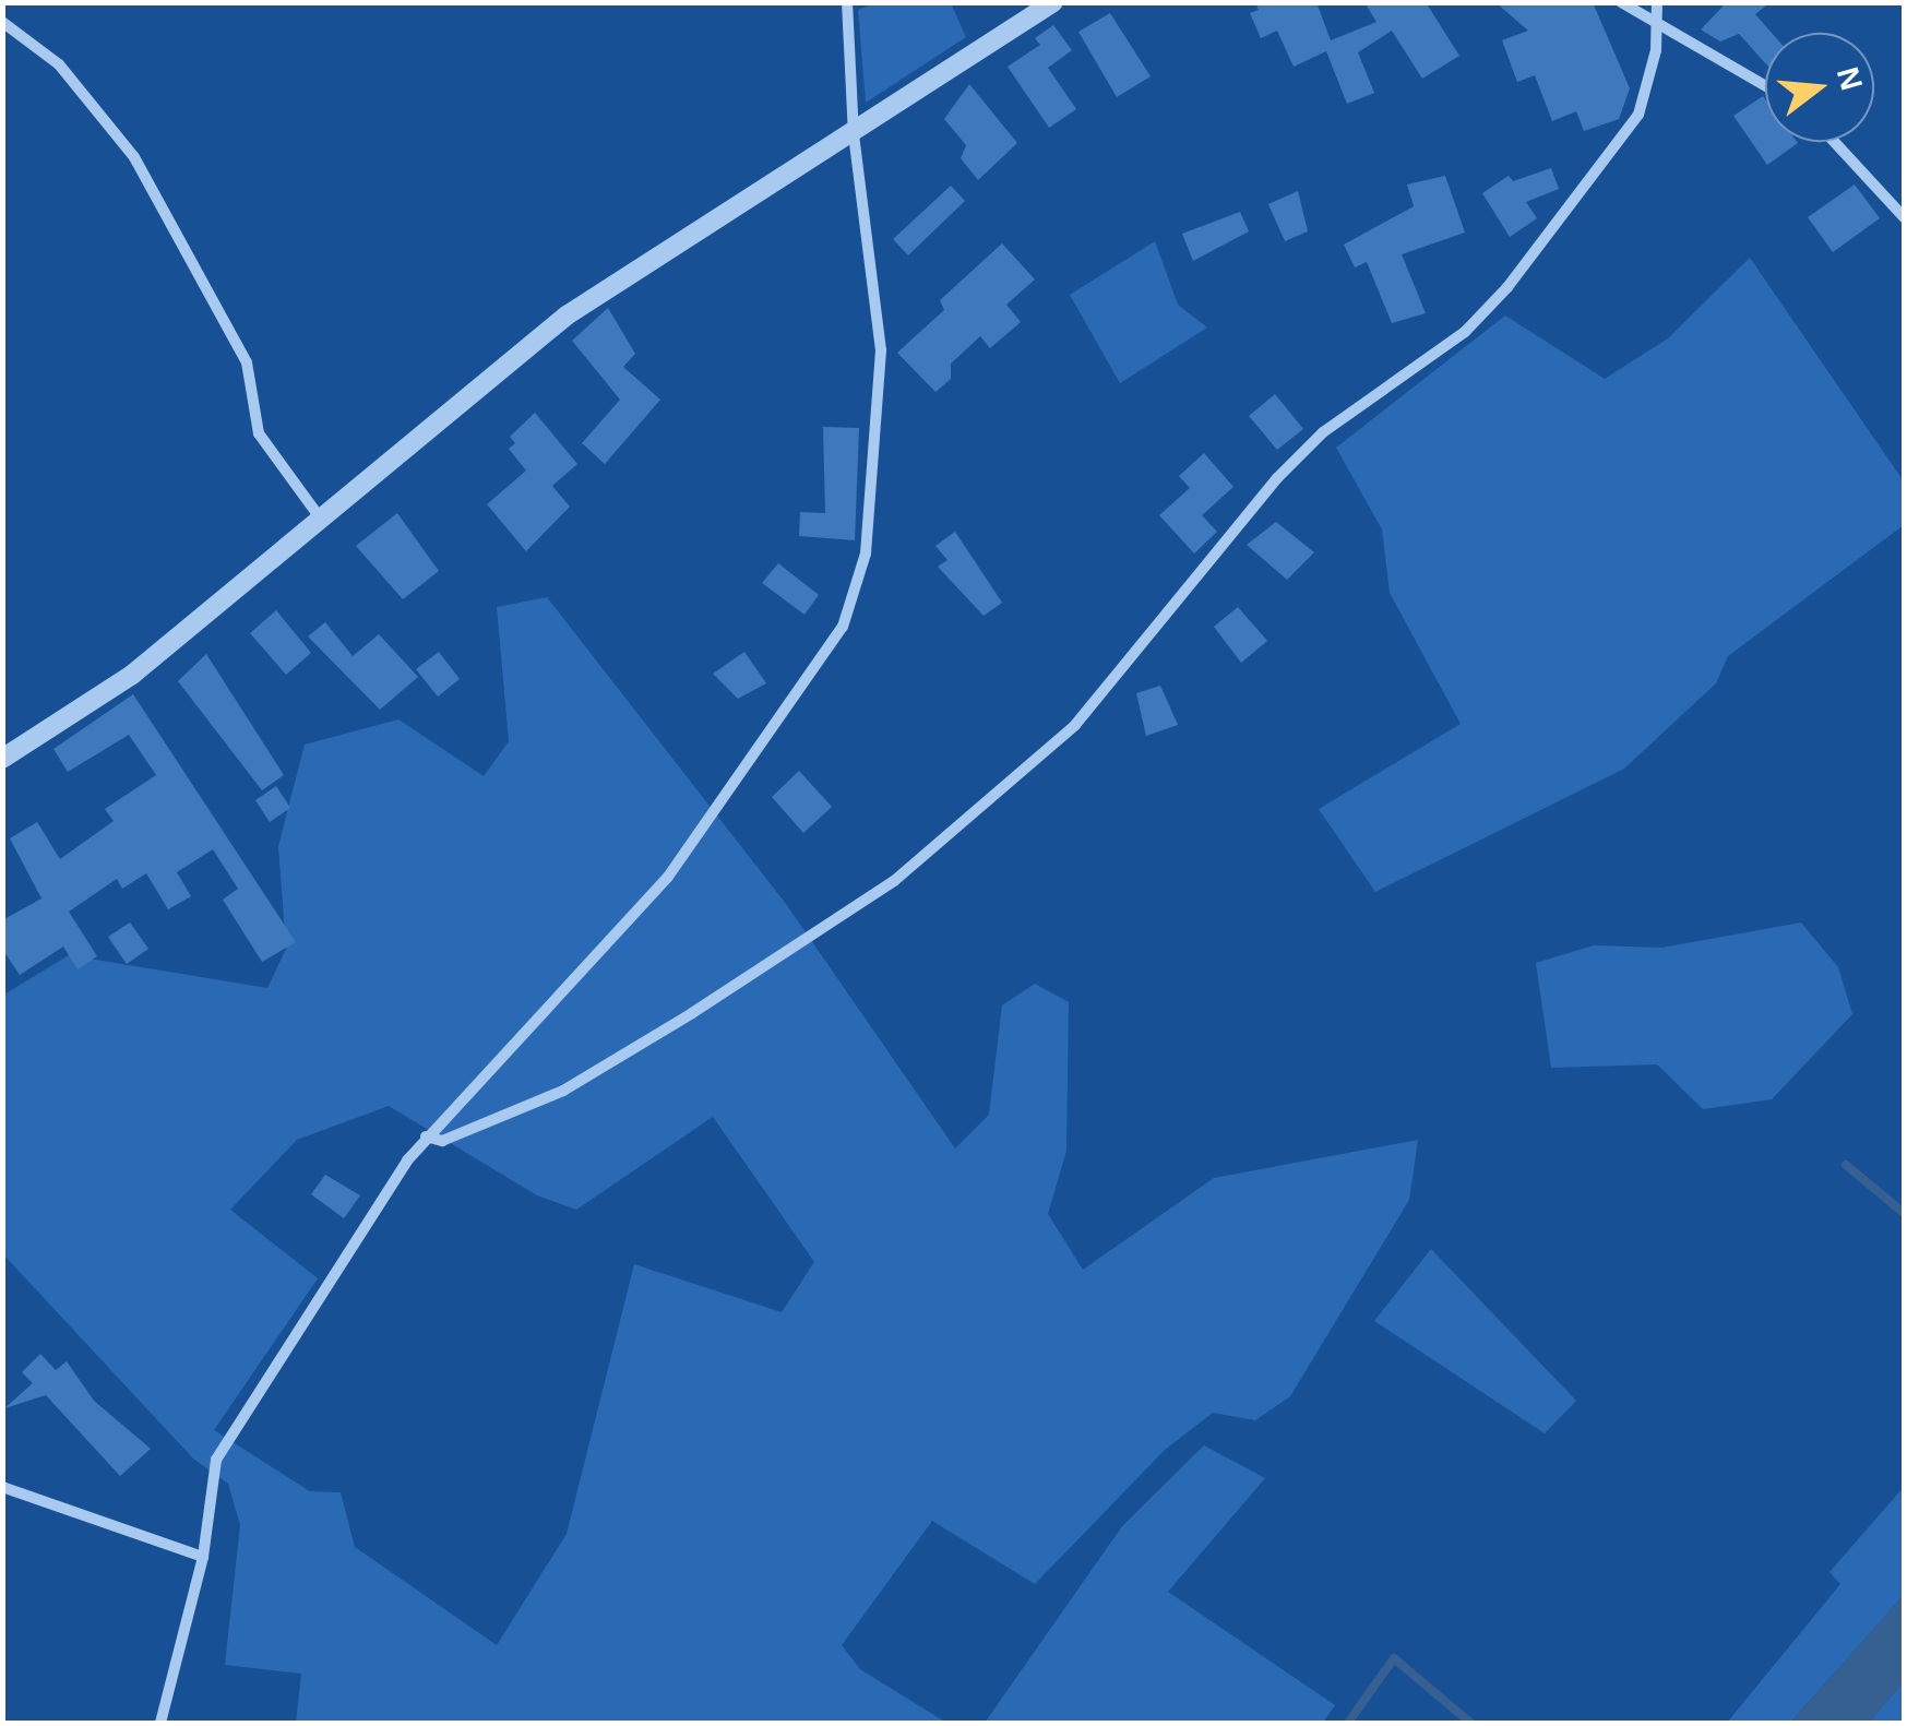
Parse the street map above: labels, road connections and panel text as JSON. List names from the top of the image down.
{
  "north": "right"
}
